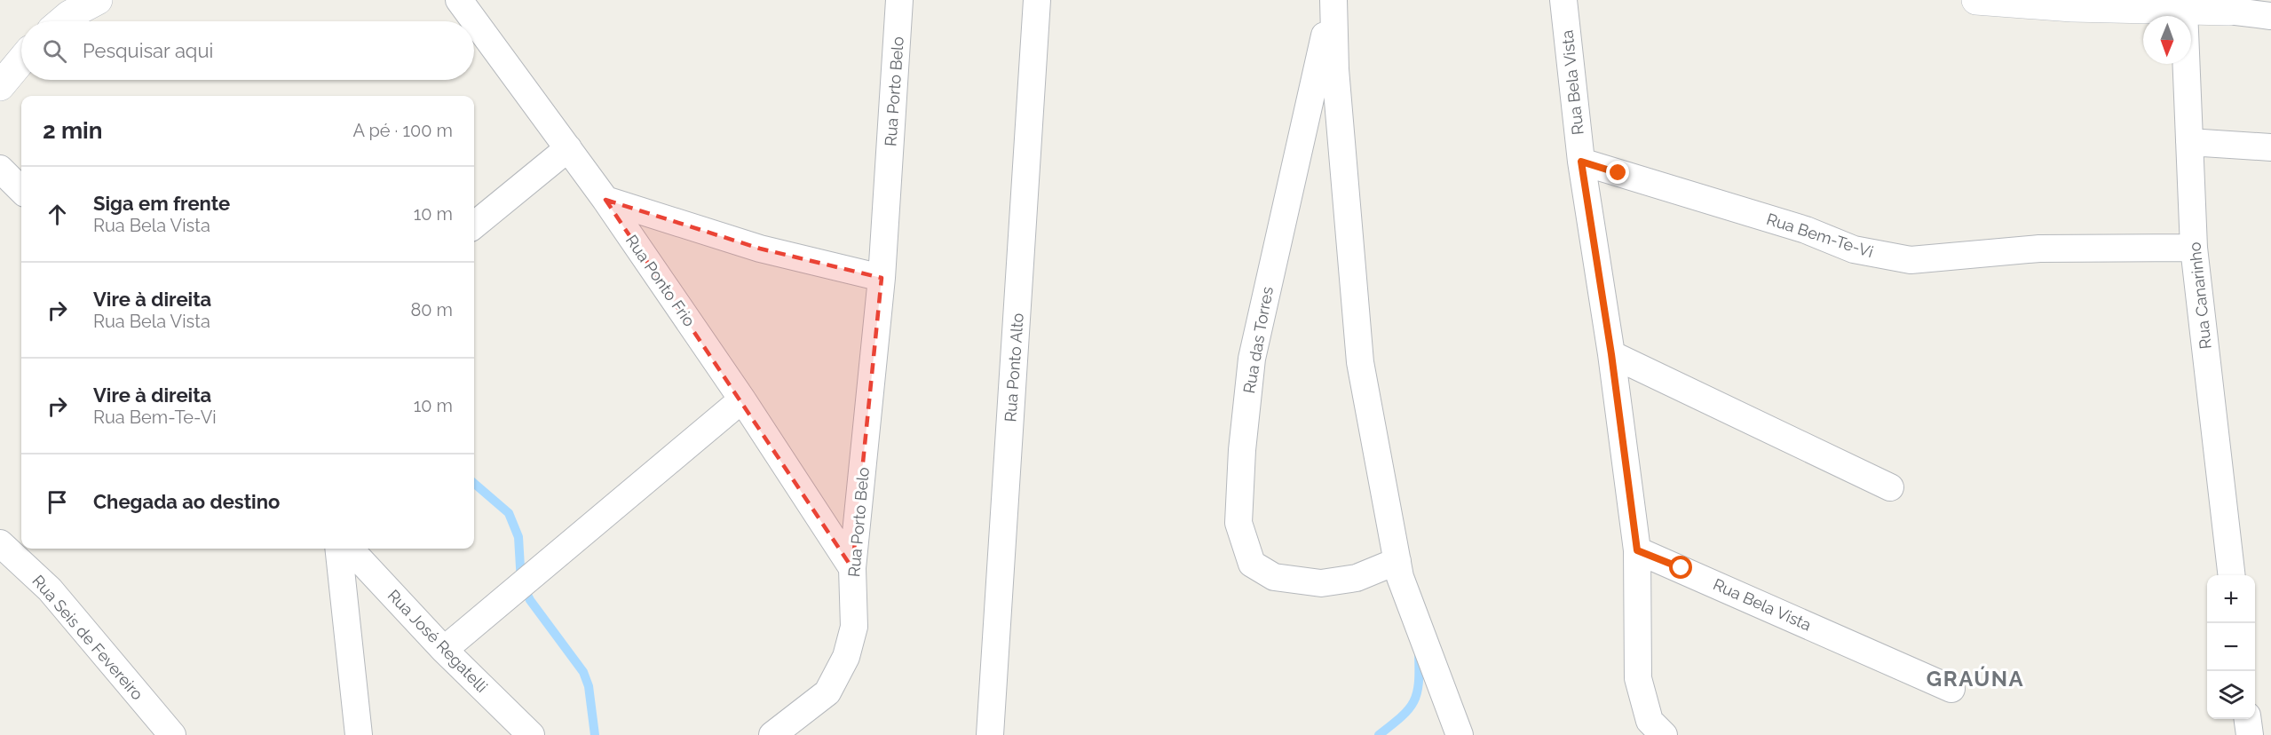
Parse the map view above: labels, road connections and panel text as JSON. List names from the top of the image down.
{
  "streets": {
    "street": [
      "Rua Bela Vista",
      "Rua Porto Belo",
      "Rua Bem-Te-Vi",
      "Rua Ponto Frio",
      "Rua Canarinho",
      "Rua das Torres",
      "Rua Ponto Alto",
      "Rua Seis de Fevereiro",
      "Rua José Regatelli"
    ]
  },
  "crossings": [
    ["Rua Bela Vista", "Rua Bem-Te-Vi"],
    ["Rua Porto Belo", "Rua Ponto Frio"],
    ["Rua Bem-Te-Vi", "Rua Canarinho"]
  ],
  "districts": ["GRAÚNA"],
  "north": "bottom",
  "page": {
    "search": "Pesquisar aqui",
    "heading": ["2 min", "A pé · 100 m"],
    "list": [
      ["Siga em frente", "Rua Bela Vista", "10 m"],
      ["Vire à direita", "Rua Bela Vista", "80 m"],
      ["Vire à direita", "Rua Bem-Te-Vi", "10 m"],
      "Chegada ao destino"
    ],
    "map_buttons": ["+", "−"]
  }
}
